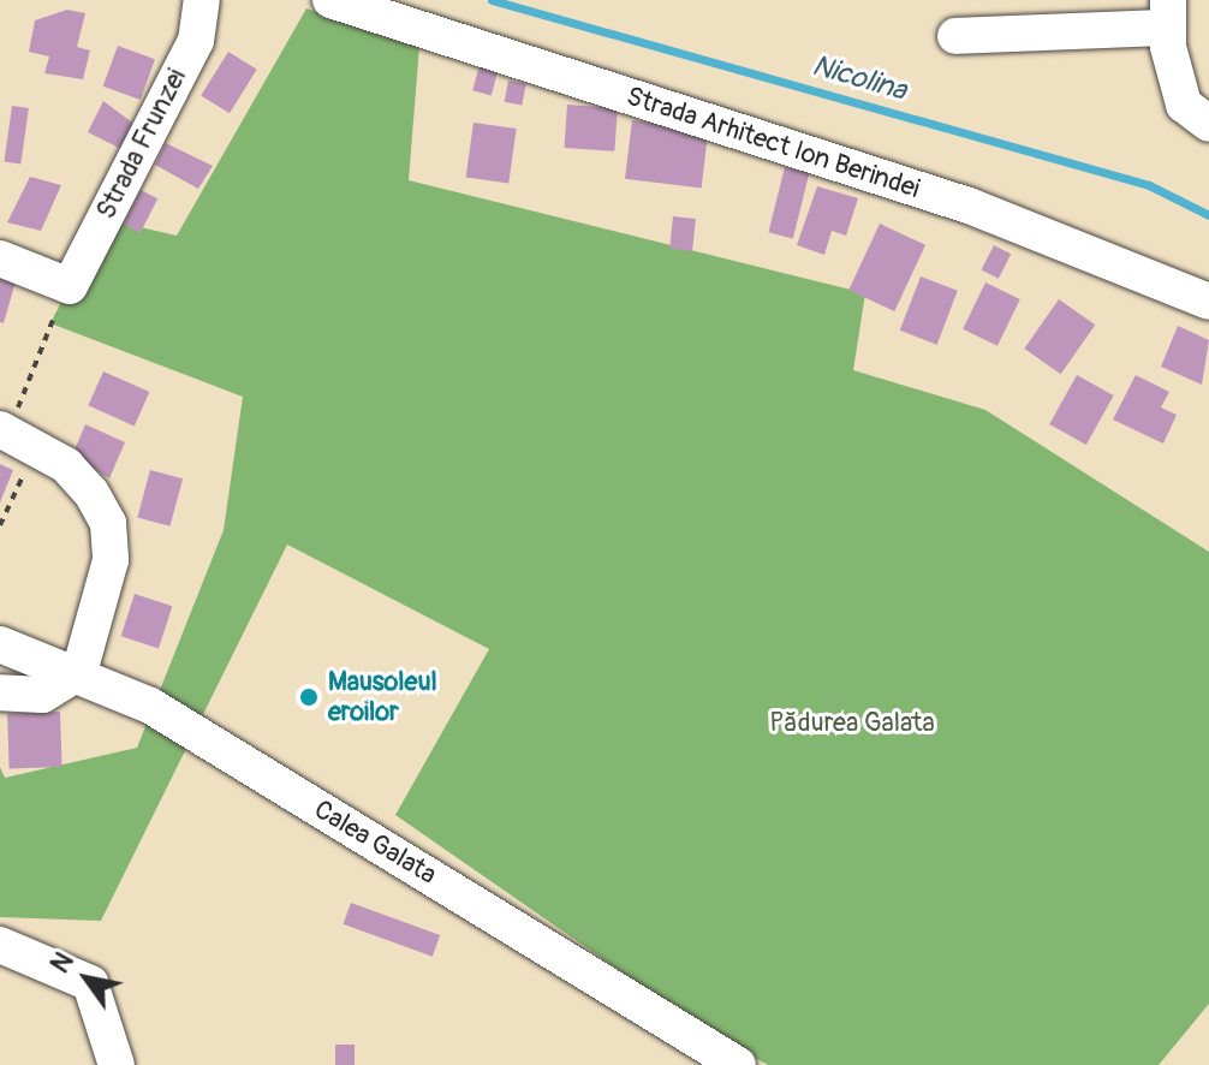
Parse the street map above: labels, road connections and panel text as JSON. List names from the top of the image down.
{
  "streets": {
    "street": ["Strada Arhitect Ion Berindei", "Strada Frunzei", "Calea Galata"]
  },
  "water": ["Nicolina"],
  "parks": ["Pădurea Galata"],
  "places": ["Mausoleul eroilor"],
  "north": "top left"
}
